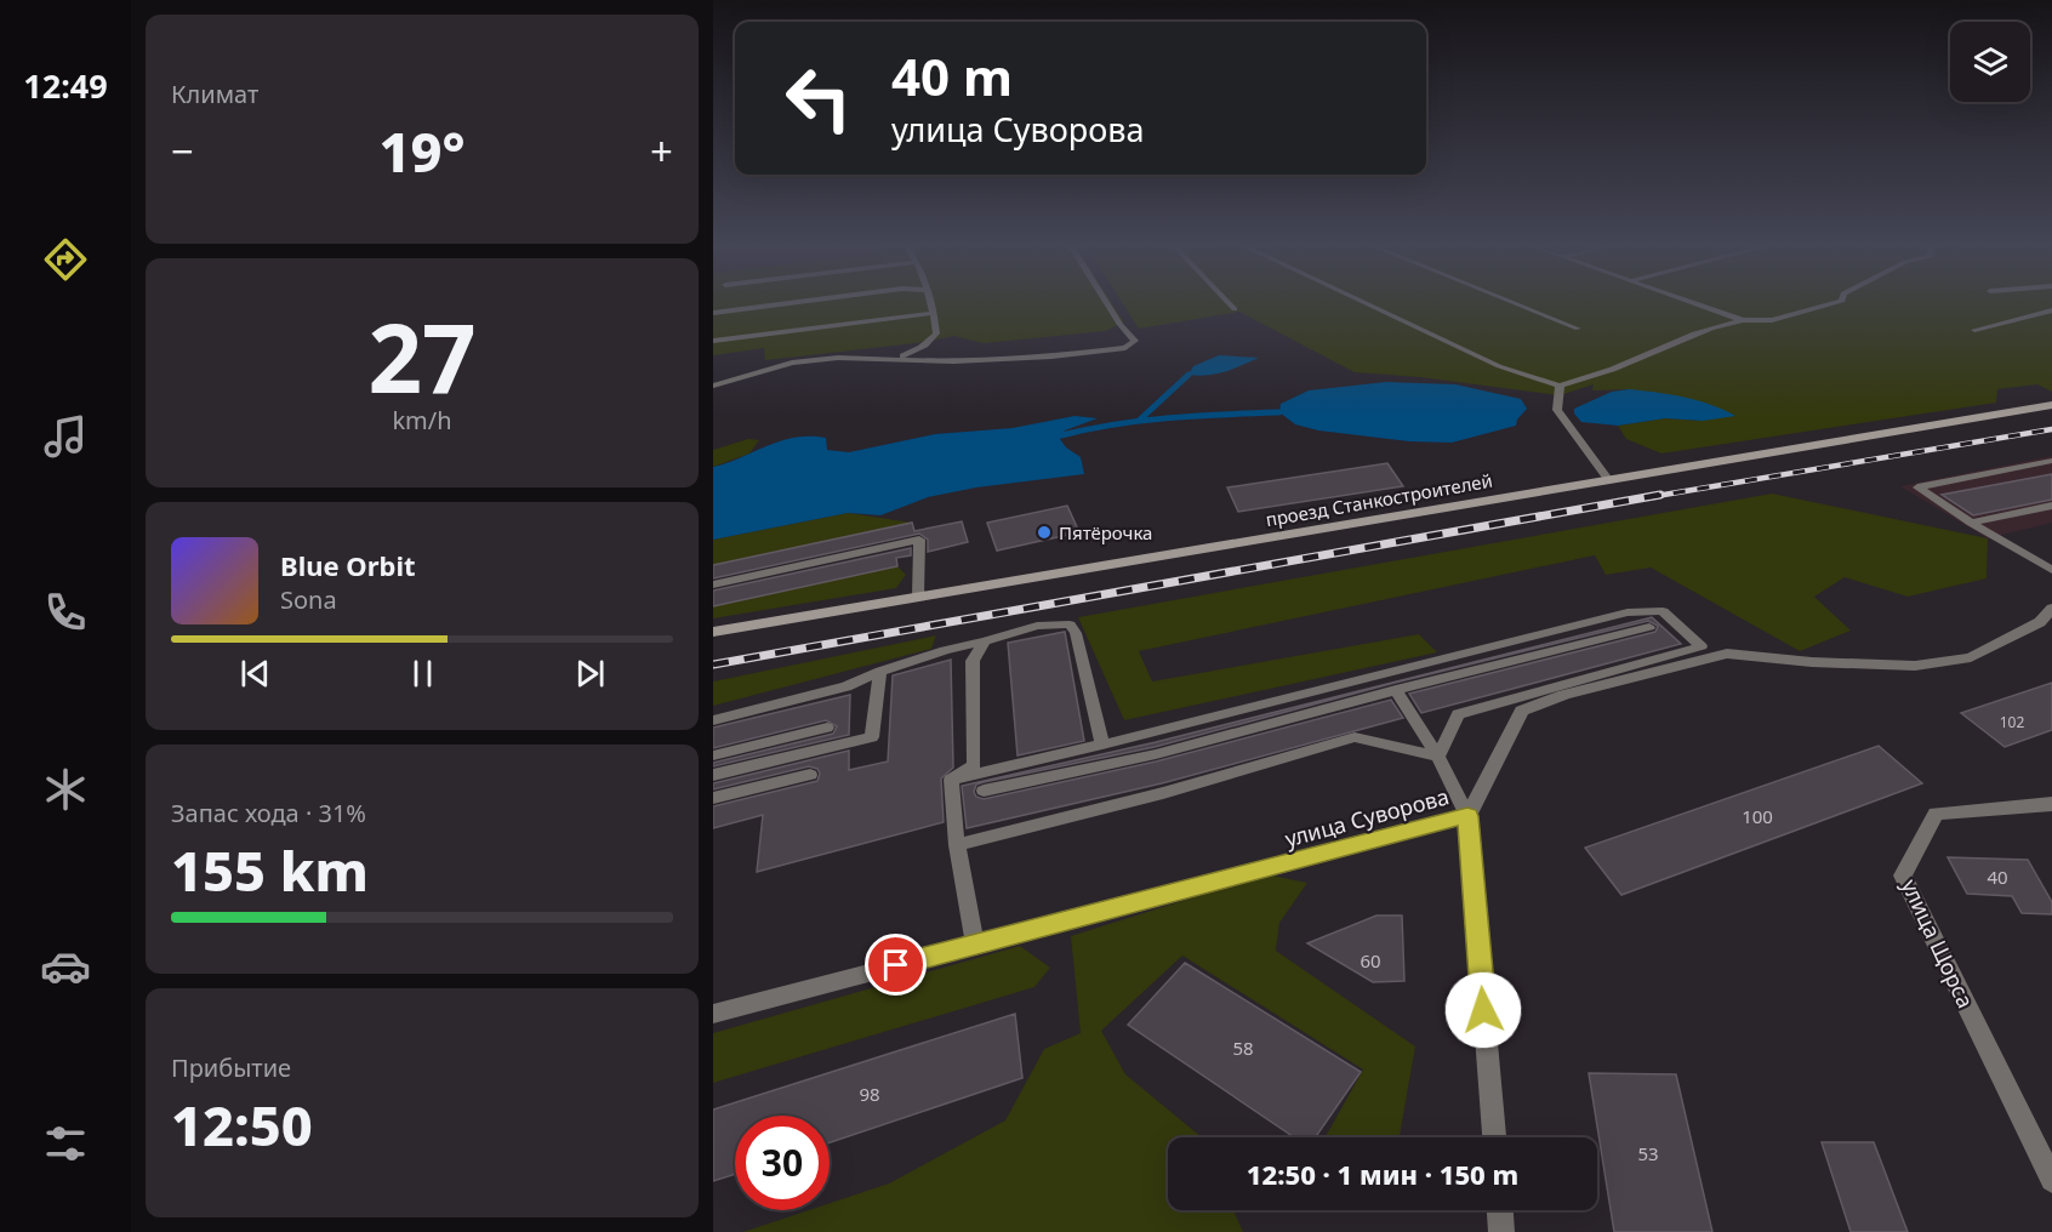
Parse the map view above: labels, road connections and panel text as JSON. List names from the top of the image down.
{
  "streets": {
    "main road": ["проезд Станкостроителей"],
    "street": ["улица Суворова", "улица Щорса"]
  },
  "places": ["Пятёрочка"],
  "house_numbers": [
    "102",
    "100",
    "40",
    "60",
    "58",
    "98",
    "53"
  ],
  "page": {
    "tabs": "12:49",
    "tile": [
      "Климат",
      ["27", "km/h"],
      ["Запас хода · 31%", "155 km"],
      ["Прибытие", "12:50"]
    ],
    "turn": ["40 m", "улица Суворова"],
    "heat": ["−", "19°", "+"],
    "song": ["Blue Orbit", "Sona"],
    "limit": "30",
    "trip": "12:50 · 1 мин · 150 m"
  }
}
